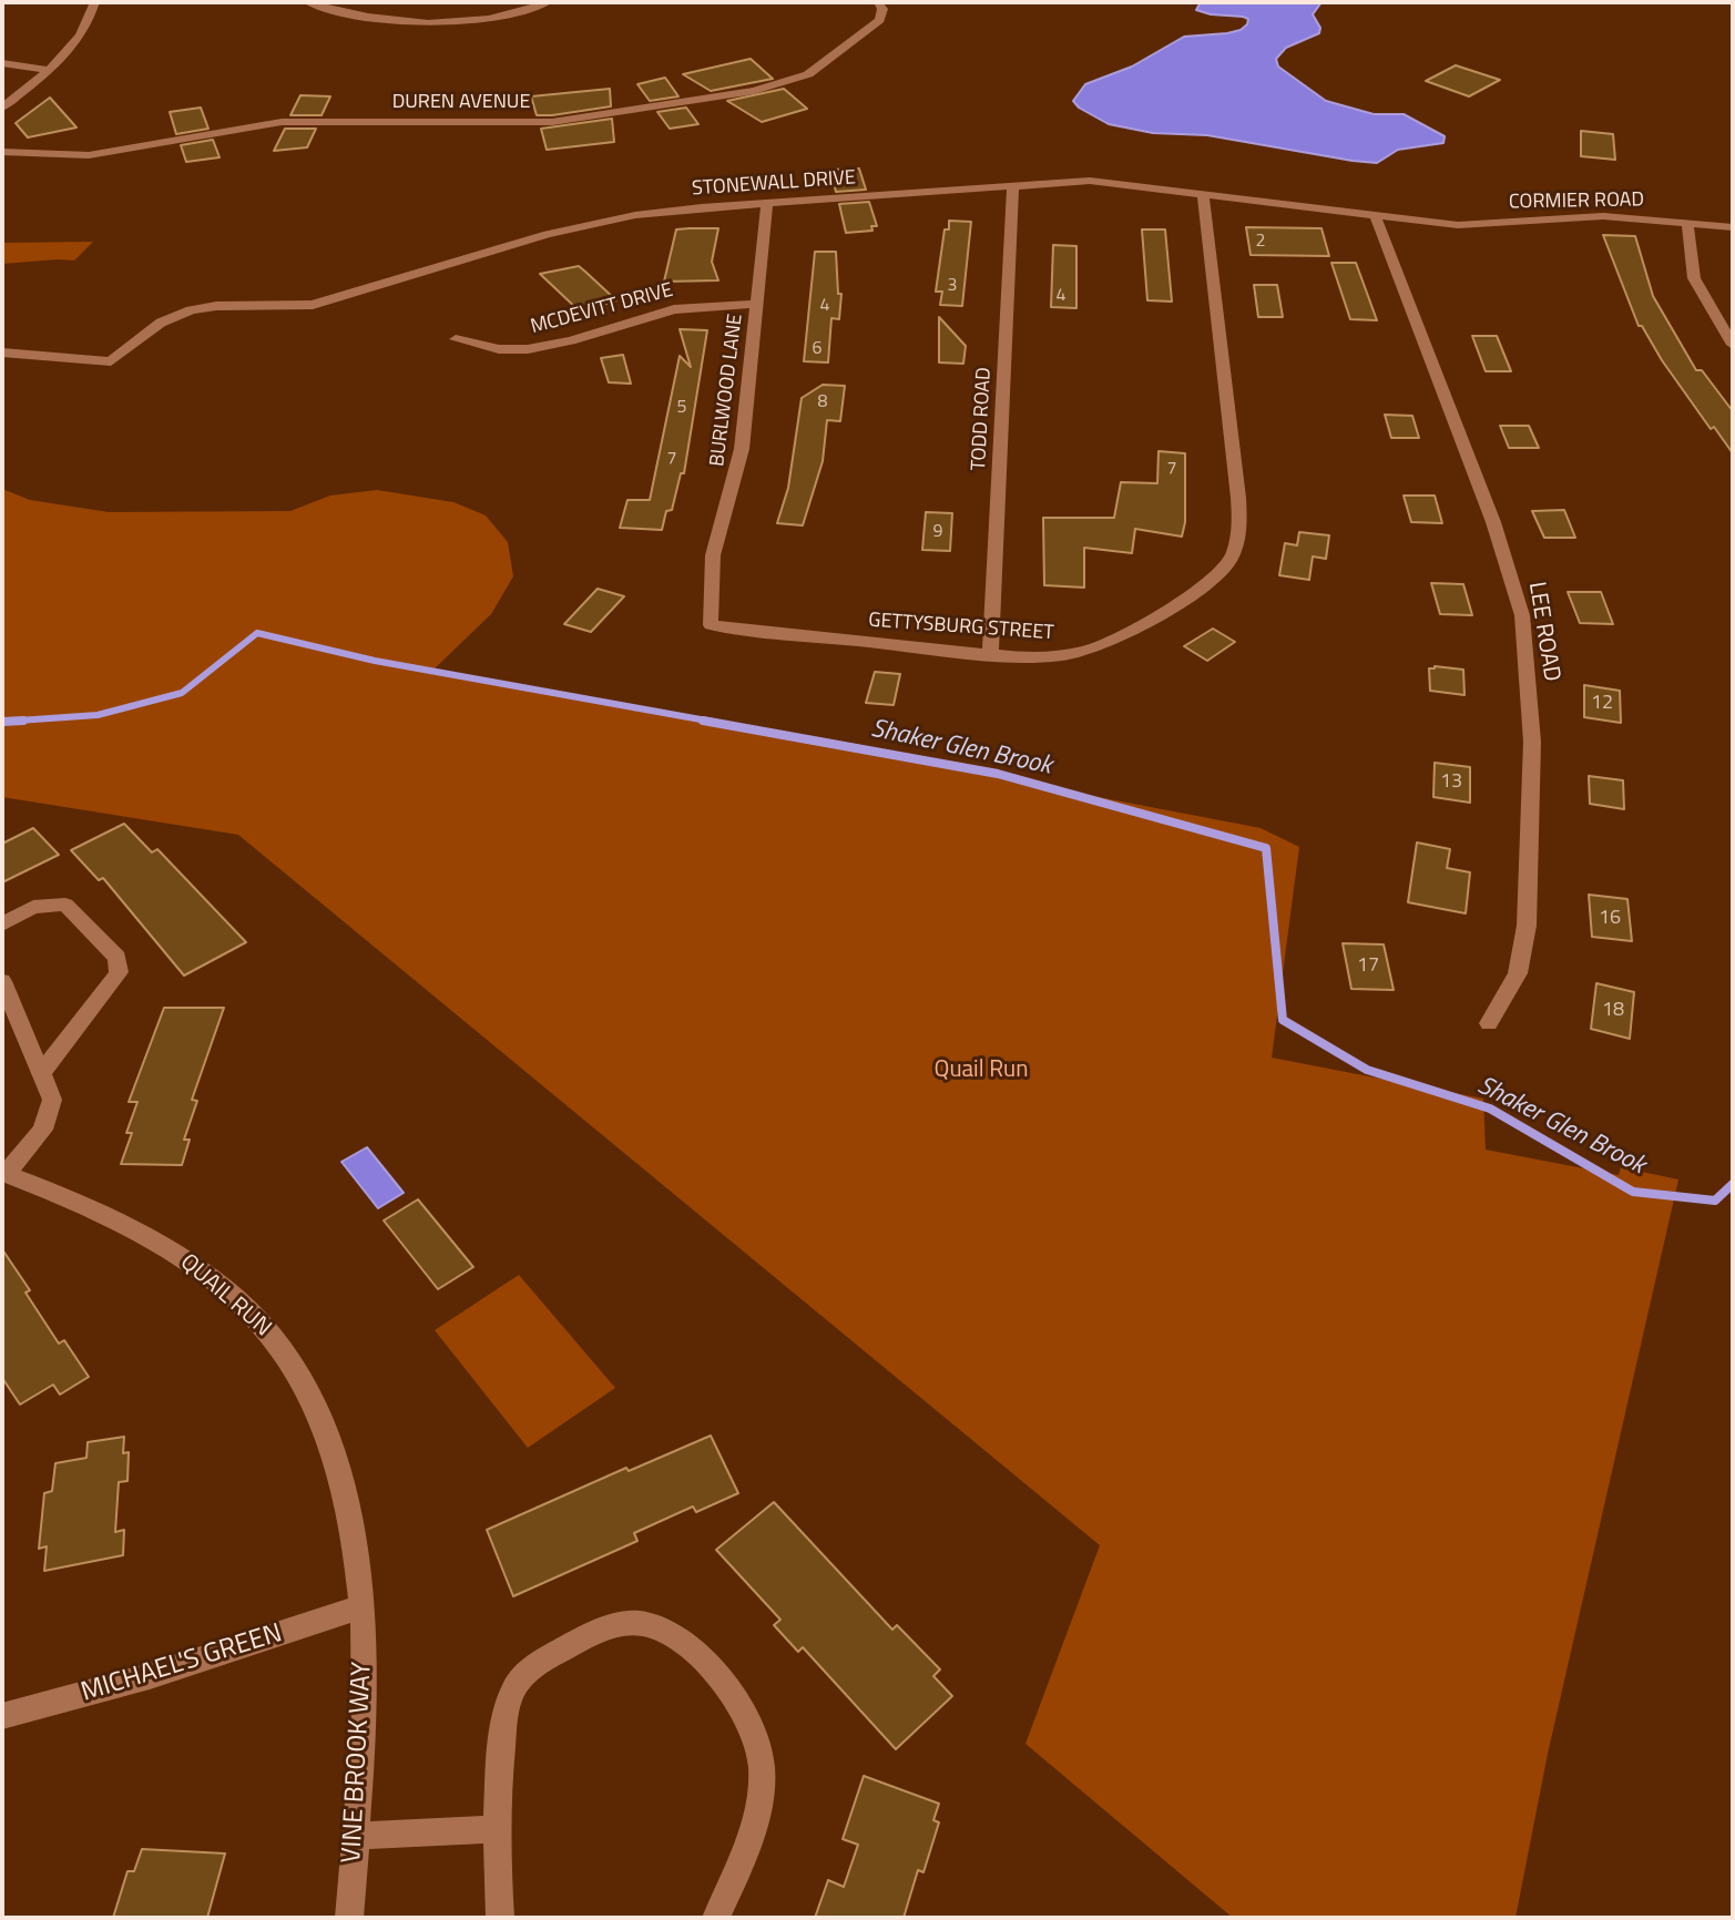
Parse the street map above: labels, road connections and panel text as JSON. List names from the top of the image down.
{
  "streets": {
    "street": [
      "DUREN AVENUE",
      "STONEWALL DRIVE",
      "CORMIER ROAD",
      "MCDEVITT DRIVE",
      "BURLWOOD LANE",
      "TODD ROAD",
      "GETTYSBURG STREET",
      "LEE ROAD",
      "QUAIL RUN",
      "MICHAEL'S GREEN",
      "VINE BROOK WAY"
    ]
  },
  "crossings": [
    ["STONEWALL DRIVE", "CORMIER ROAD"],
    ["STONEWALL DRIVE", "BURLWOOD LANE"],
    ["STONEWALL DRIVE", "TODD ROAD"],
    ["STONEWALL DRIVE", "GETTYSBURG STREET"],
    ["STONEWALL DRIVE", "LEE ROAD"],
    ["MCDEVITT DRIVE", "BURLWOOD LANE"],
    ["BURLWOOD LANE", "GETTYSBURG STREET"],
    ["TODD ROAD", "GETTYSBURG STREET"],
    ["QUAIL RUN", "MICHAEL'S GREEN"],
    ["QUAIL RUN", "VINE BROOK WAY"],
    ["MICHAEL'S GREEN", "VINE BROOK WAY"]
  ],
  "water": ["Shaker Glen Brook"],
  "parks": ["Quail Run"],
  "house_numbers": [
    "2",
    "3",
    "4",
    "4",
    "6",
    "8",
    "5",
    "7",
    "7",
    "9",
    "12",
    "13",
    "16",
    "17",
    "18"
  ]
}
